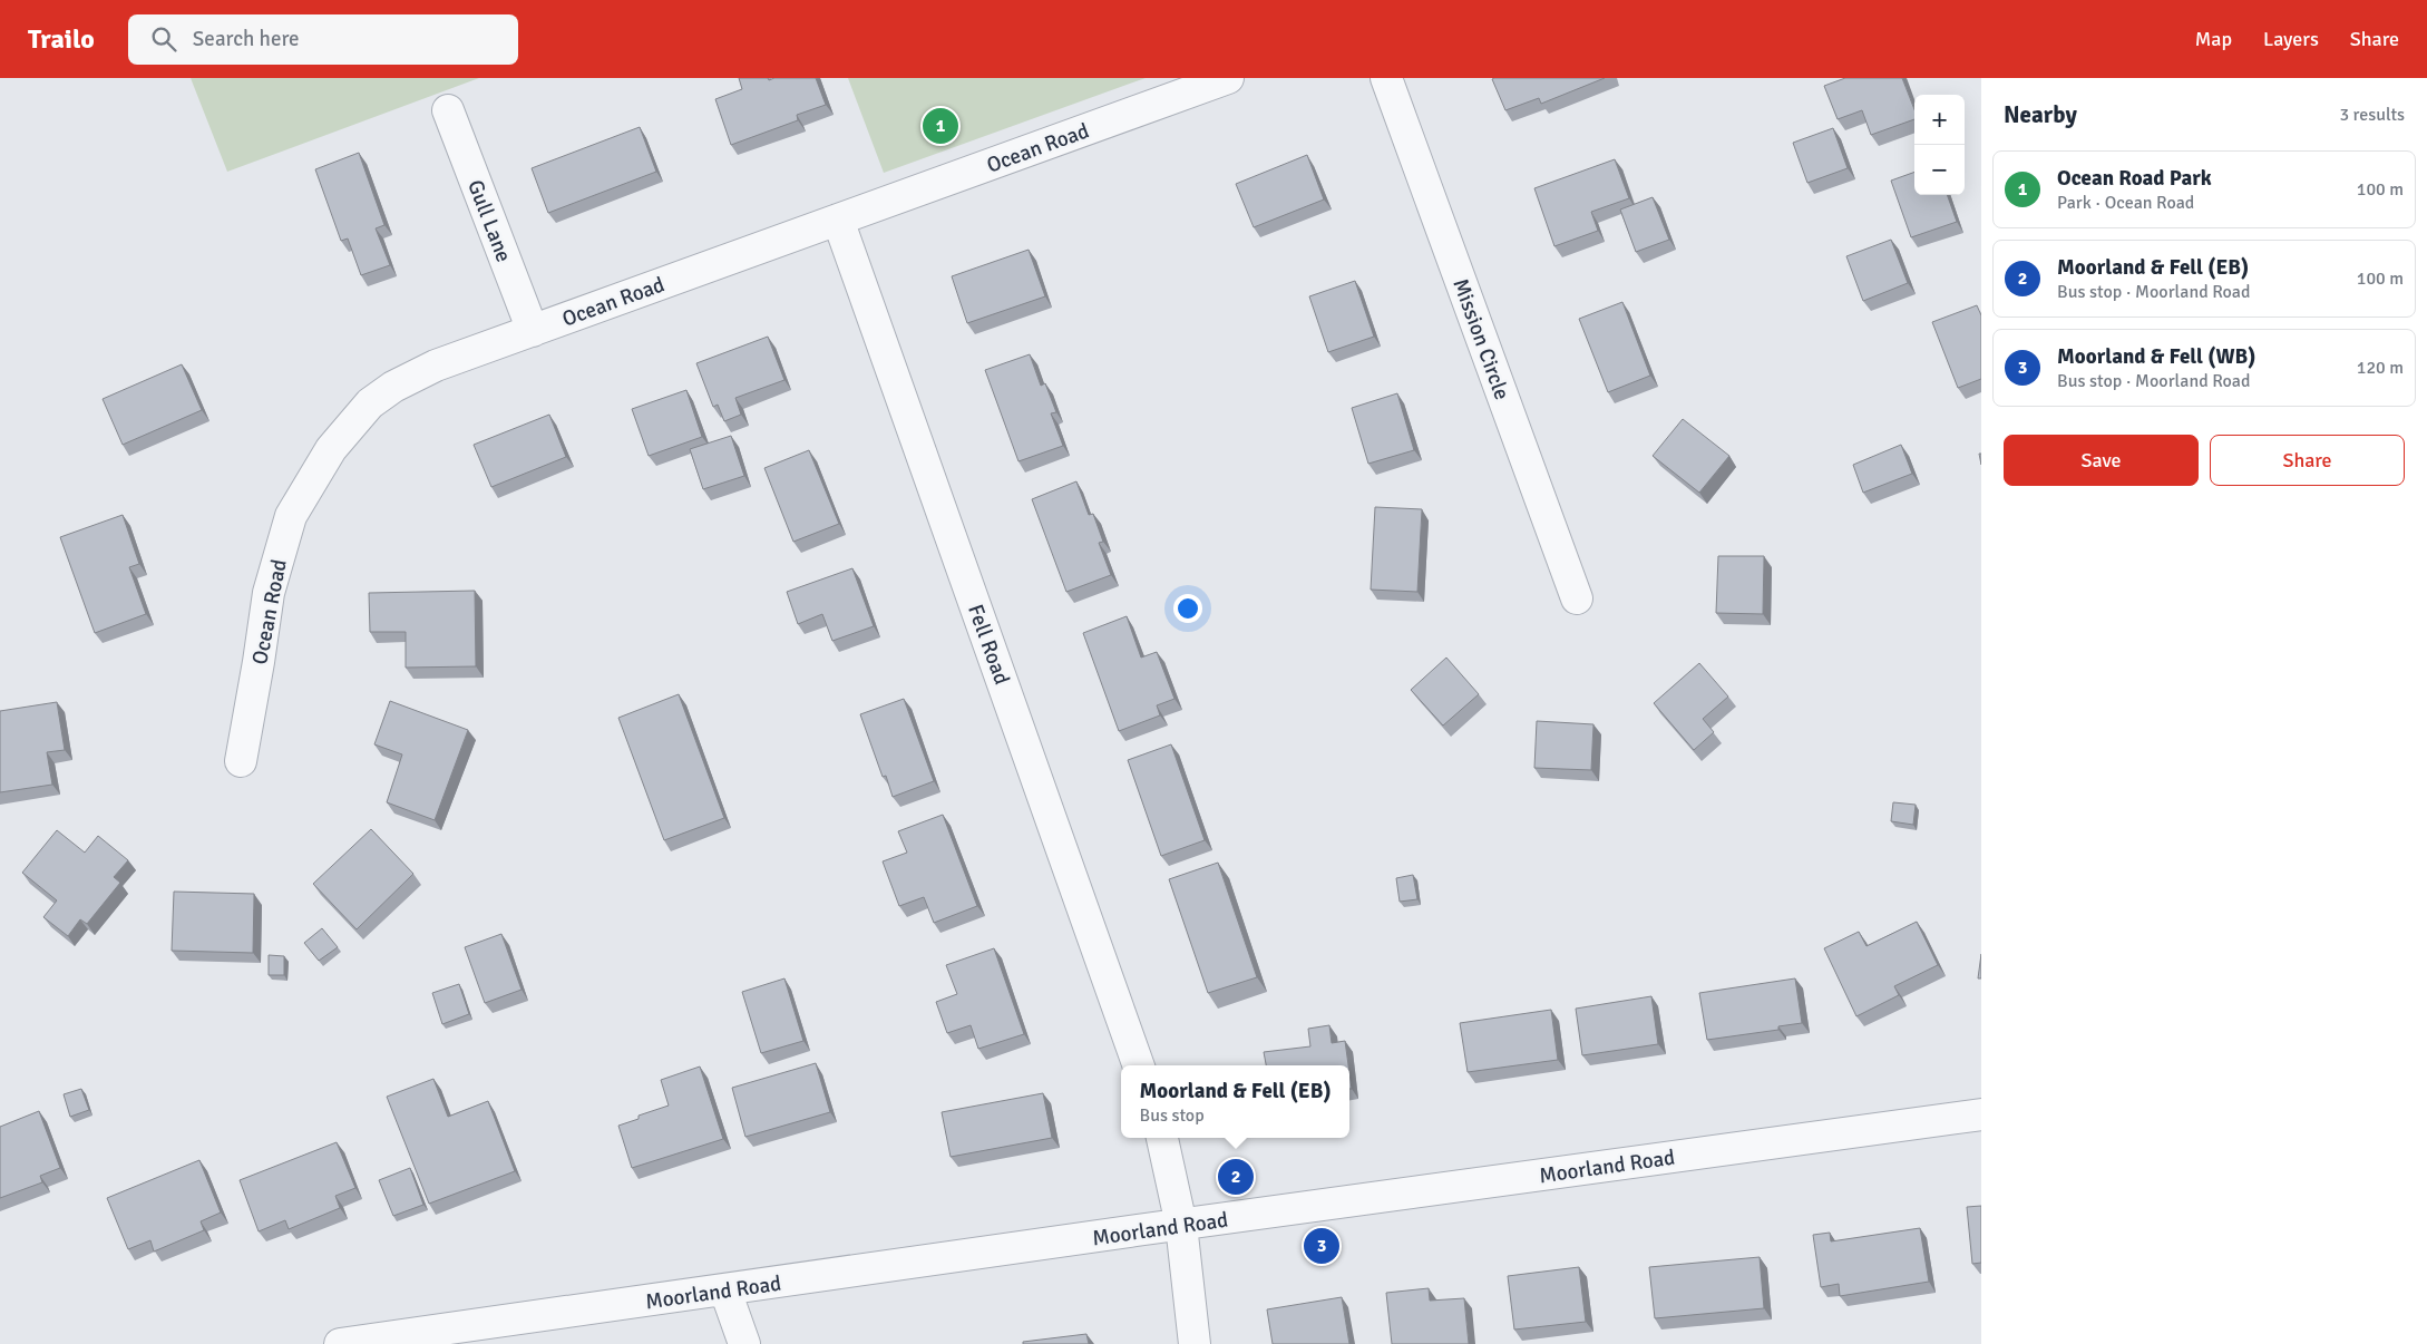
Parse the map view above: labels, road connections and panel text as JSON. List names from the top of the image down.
{
  "streets": {
    "street": [
      "Ocean Road",
      "Gull Lane",
      "Mission Circle",
      "Fell Road",
      "Moorland Road"
    ]
  },
  "crossings": [
    ["Ocean Road", "Gull Lane"],
    ["Ocean Road", "Fell Road"]
  ],
  "page": {
    "header": "Trailo",
    "search": "Search here",
    "nav": ["Map", "Layers", "Share"],
    "heading": ["Nearby", "3 results"],
    "map_buttons": ["+", "−"],
    "pins": ["1", "2", "3"],
    "list": [
      {
        "mark": "1",
        "name": "Ocean Road Park",
        "note": "Park · Ocean Road",
        "value": "100 m"
      },
      {
        "mark": "2",
        "name": "Moorland & Fell (EB)",
        "note": "Bus stop · Moorland Road",
        "value": "100 m"
      },
      {
        "mark": "3",
        "name": "Moorland & Fell (WB)",
        "note": "Bus stop · Moorland Road",
        "value": "120 m"
      }
    ],
    "buttons": ["Save", "Share"],
    "popup": ["Moorland & Fell (EB)", "Bus stop"]
  }
}
